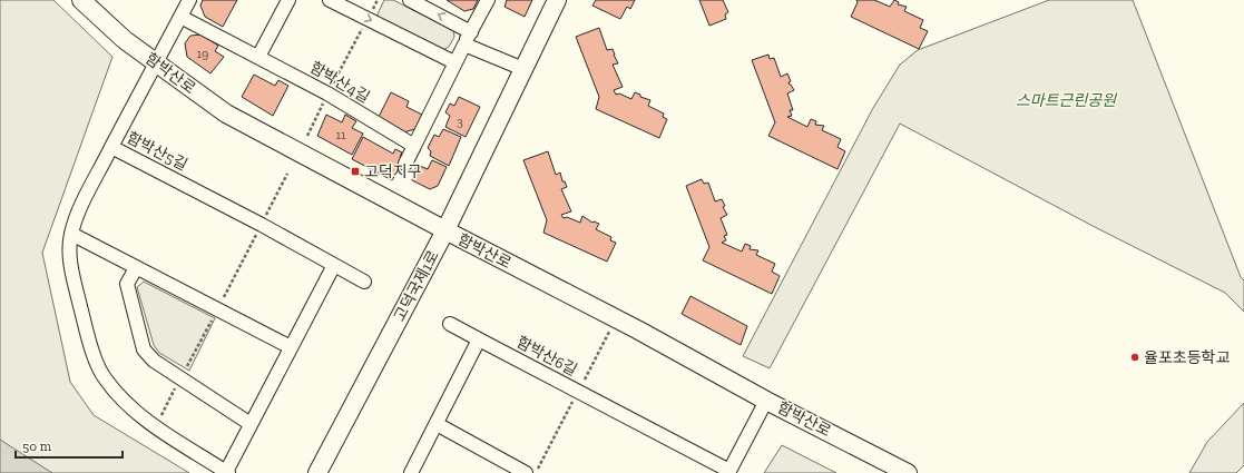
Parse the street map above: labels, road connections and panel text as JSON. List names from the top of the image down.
{
  "streets": {
    "street": [
      "함박산로",
      "함박산4길",
      "함박산5길",
      "고덕국제1로",
      "함박산6길"
    ]
  },
  "crossings": [
    ["함박산로", "고덕국제1로"]
  ],
  "parks": ["스마트근린공원"],
  "places": {
    "transit": ["고덕지구"],
    "other": ["율포초등학교"]
  },
  "house_numbers": ["19", "3", "11"],
  "scale_bar": "50 m"
}
